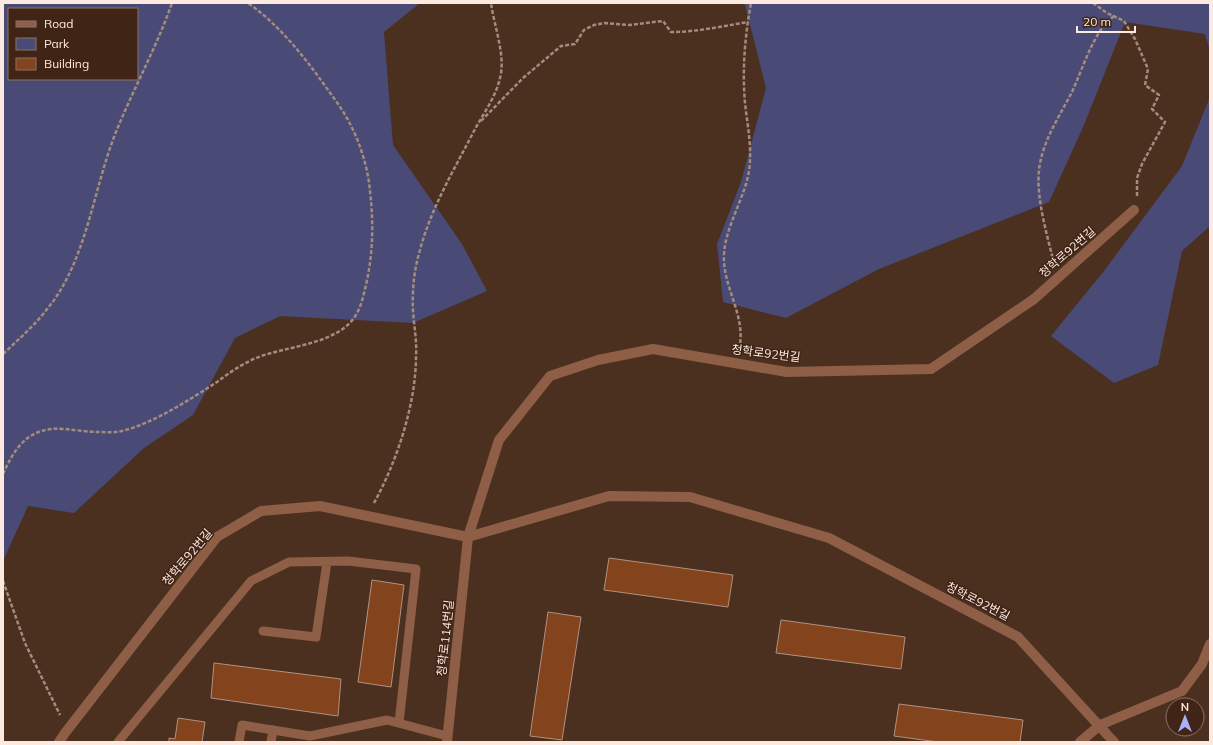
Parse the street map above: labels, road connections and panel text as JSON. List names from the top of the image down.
{
  "streets": {
    "street": ["청학로92번길", "청학로114번길"]
  },
  "crossings": [
    ["청학로92번길", "청학로114번길"]
  ],
  "legend": ["Road", "Park", "Building"],
  "scale_bar": "20 m",
  "north": "top"
}
